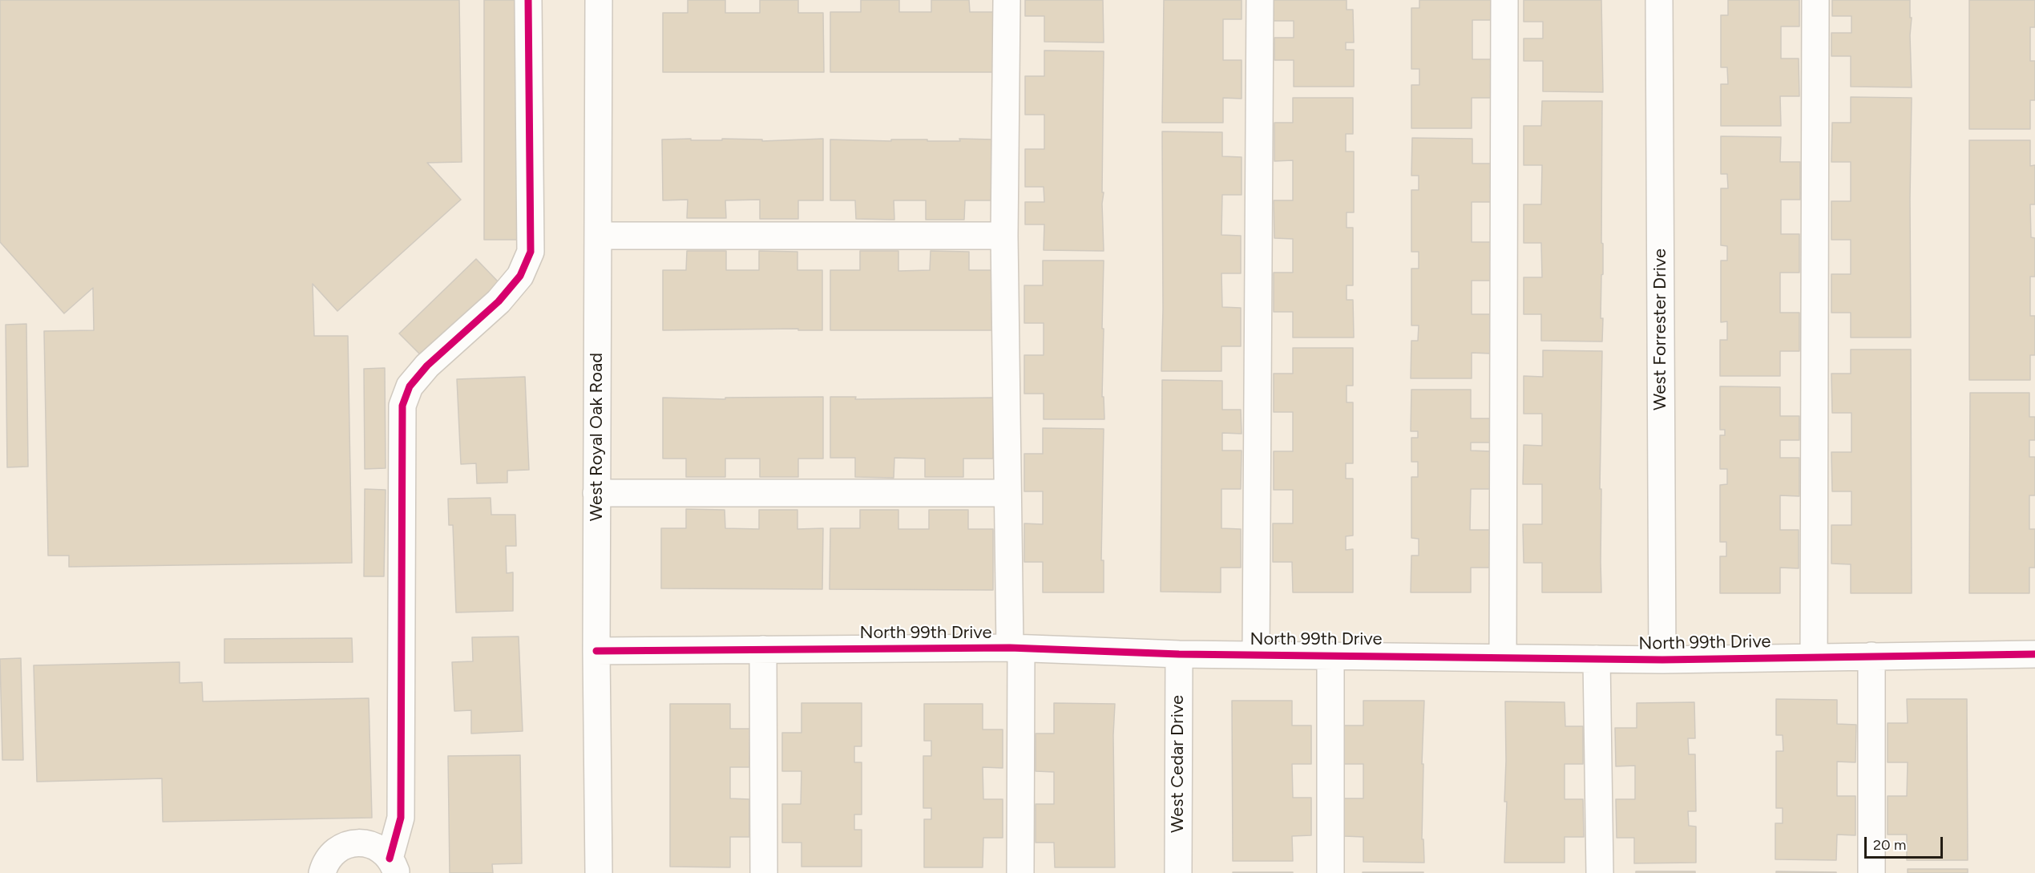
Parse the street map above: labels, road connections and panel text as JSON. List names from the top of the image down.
{
  "streets": {
    "street": [
      "West Forrester Drive",
      "West Royal Oak Road",
      "North 99th Drive",
      "West Cedar Drive"
    ]
  },
  "crossings": [
    ["West Forrester Drive", "North 99th Drive"],
    ["West Royal Oak Road", "North 99th Drive"],
    ["North 99th Drive", "West Cedar Drive"]
  ],
  "scale_bar": "20 m"
}
